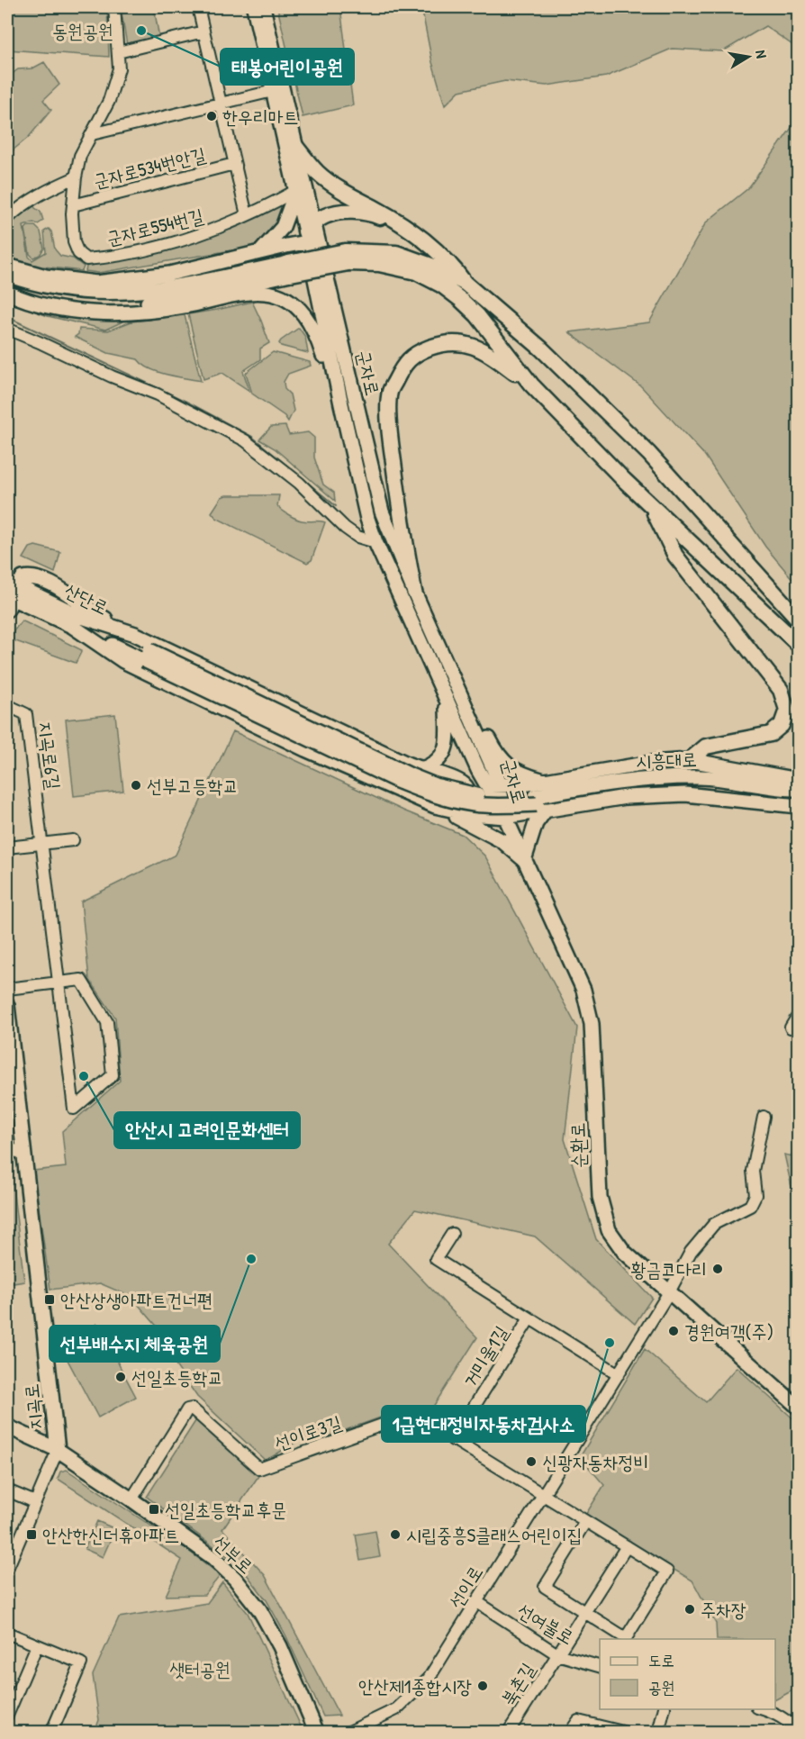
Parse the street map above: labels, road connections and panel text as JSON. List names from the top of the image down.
{
  "streets": {
    "main road": [
      "군자로",
      "산단로",
      "시흥대로",
      "순환로",
      "지곡로",
      "선부로"
    ],
    "street": [
      "군자로534번안길",
      "군자로554번길",
      "지곡로6길",
      "거미울1길",
      "선이로3길",
      "선이로",
      "선여불로",
      "북촌길"
    ]
  },
  "crossings": [
    ["군자로534번안길", "군자로554번길"],
    ["군자로554번길", "군자로"],
    ["군자로", "순환로"],
    ["산단로", "시흥대로"],
    ["순환로", "선이로"],
    ["거미울1길", "선이로3길"],
    ["지곡로", "선부로"],
    ["선이로3길", "선부로"],
    ["선이로3길", "선이로"],
    ["선이로3길", "북촌길"],
    ["선이로", "선여불로"],
    ["선여불로", "북촌길"]
  ],
  "parks": ["동원공원", "샛터공원"],
  "places": {
    "other": [
      "태봉어린이공원",
      "한우리마트",
      "선부고등학교",
      "안산시 고려인문화센터",
      "선부배수지 체육공원",
      "황금코다리",
      "경원여객(주)",
      "1급현대정비자동차검사소",
      "선일초등학교",
      "신광자동차정비",
      "시립중흥S클래스어린이집",
      "주차장",
      "안산제1종합시장"
    ],
    "transit": ["안산상생아파트건너편", "선일초등학교후문", "안산한신더휴아파트"]
  },
  "legend": ["도로", "공원"],
  "north": "right"
}
